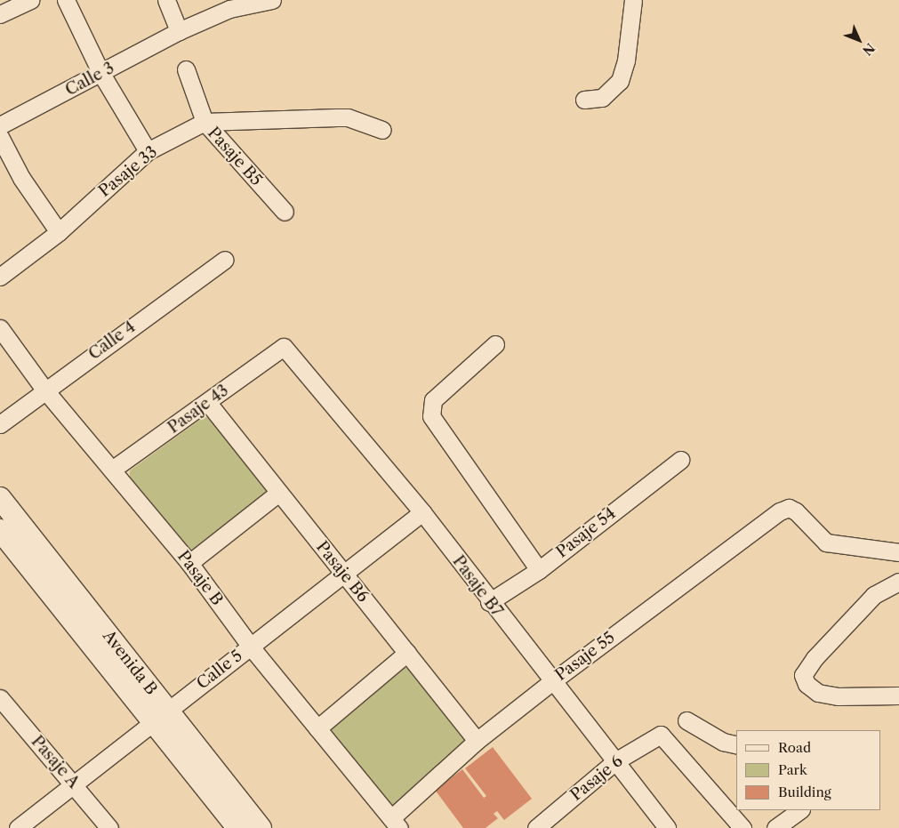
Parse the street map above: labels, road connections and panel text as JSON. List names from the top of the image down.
{
  "streets": {
    "street": [
      "Calle 3",
      "Pasaje B5",
      "Pasaje 33",
      "Calle 4",
      "Pasaje 43",
      "Pasaje 54",
      "Pasaje B6",
      "Pasaje B",
      "Pasaje B7",
      "Pasaje 55",
      "Avenida B",
      "Calle 5",
      "Pasaje A",
      "Pasaje 6"
    ]
  },
  "crossings": [
    ["Pasaje B5", "Pasaje 33"],
    ["Calle 4", "Pasaje B"],
    ["Pasaje 43", "Pasaje B6"],
    ["Pasaje 43", "Pasaje B"],
    ["Pasaje 43", "Pasaje B7"],
    ["Pasaje 54", "Pasaje B7"],
    ["Pasaje B6", "Pasaje 55"],
    ["Pasaje B6", "Calle 5"],
    ["Pasaje B", "Pasaje 55"],
    ["Pasaje B", "Calle 5"],
    ["Pasaje B7", "Pasaje 55"],
    ["Pasaje B7", "Calle 5"],
    ["Pasaje B7", "Pasaje 6"],
    ["Avenida B", "Calle 5"],
    ["Calle 5", "Pasaje A"]
  ],
  "legend": ["Road", "Park", "Building"],
  "north": "bottom right"
}
